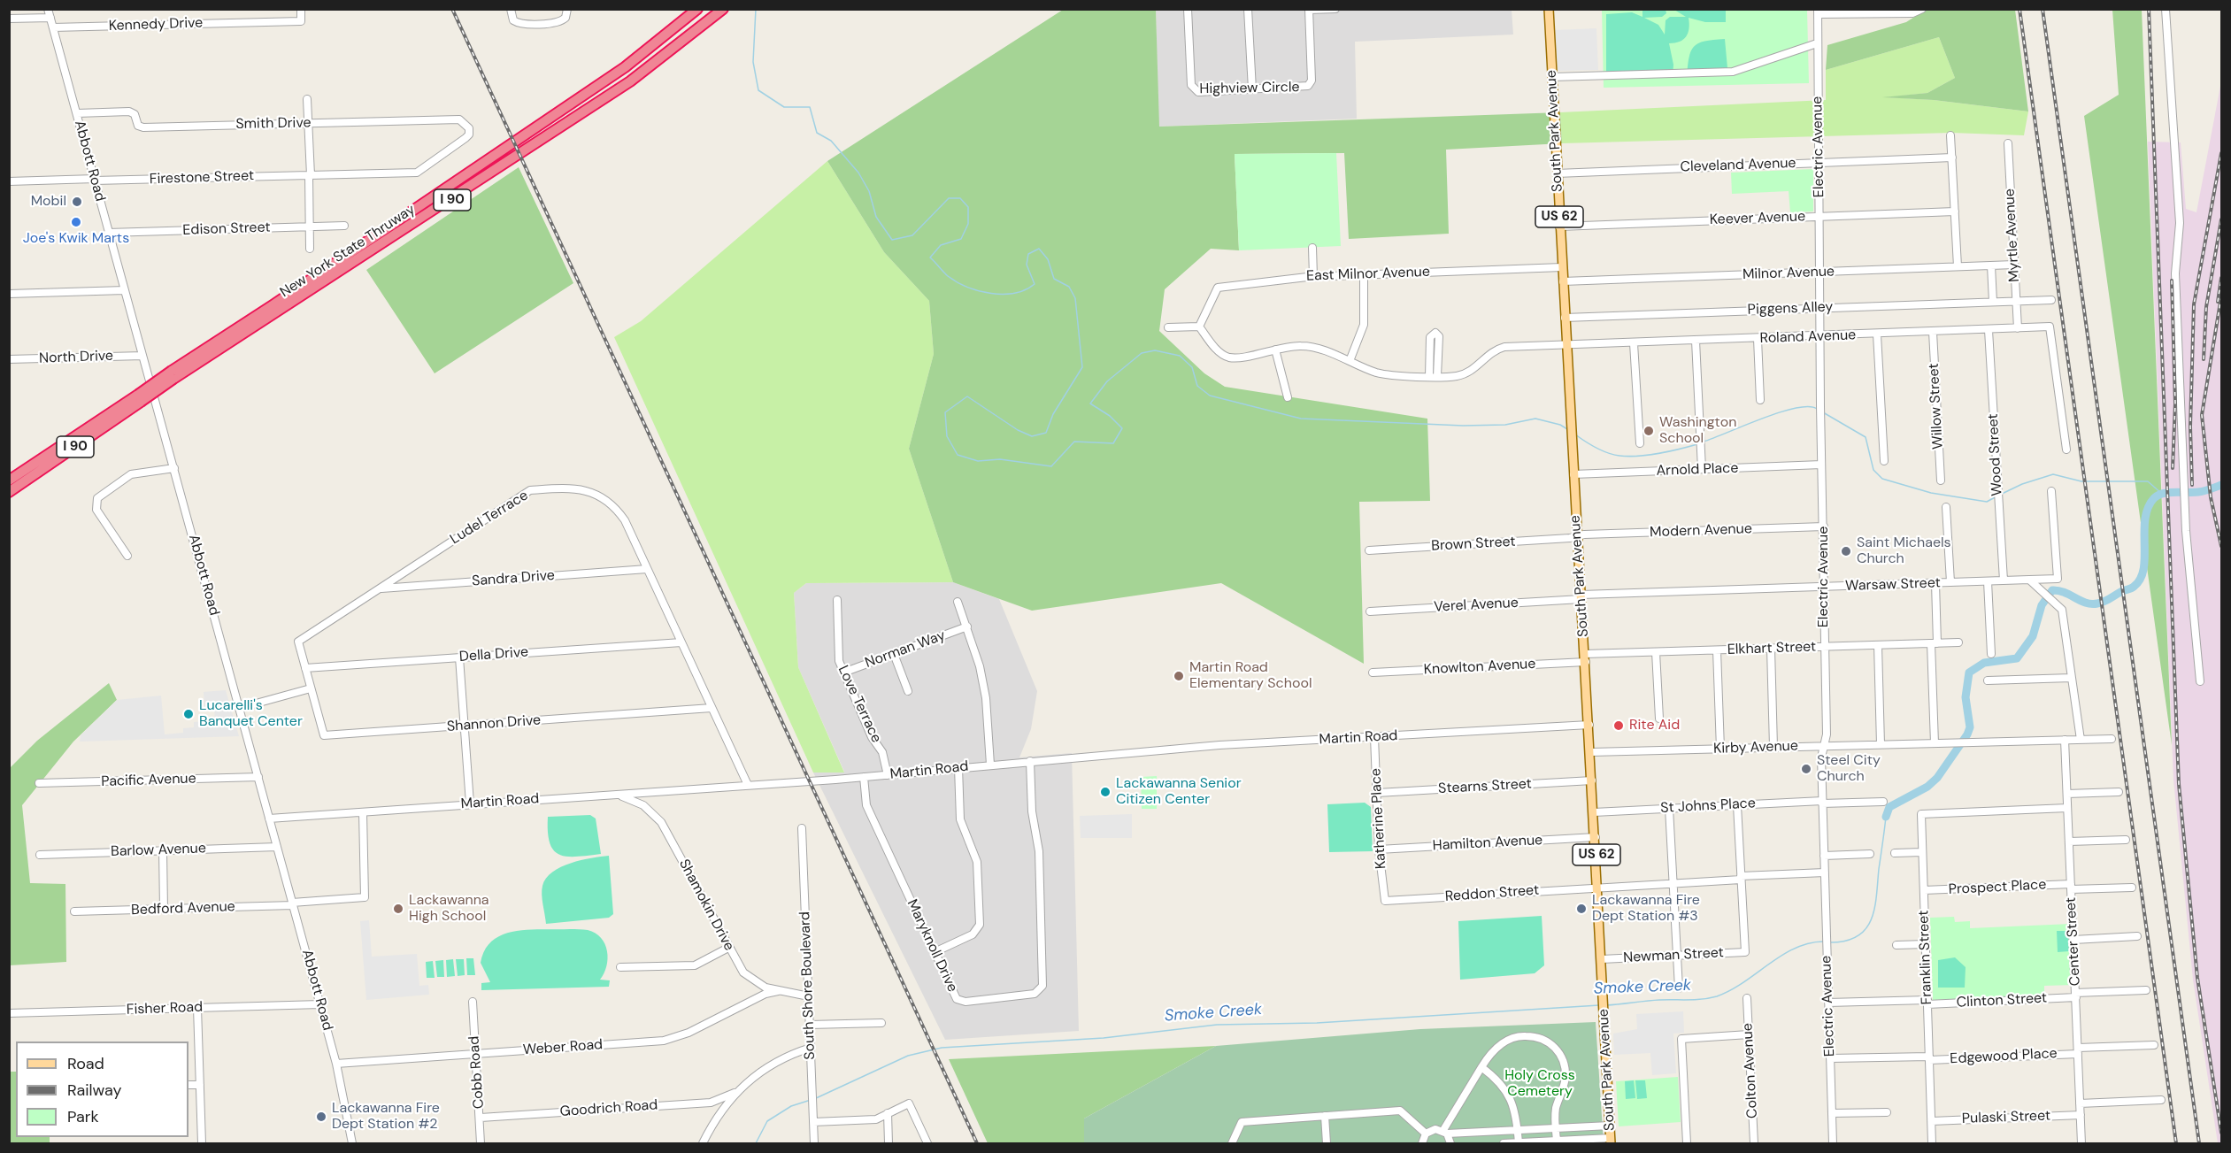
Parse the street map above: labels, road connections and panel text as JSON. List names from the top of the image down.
{
  "streets": {
    "highway": ["I 90", "New York State Thruway"],
    "main road": ["South Park Avenue", "US 62"],
    "street": [
      "Kennedy Drive",
      "Highview Circle",
      "Smith Drive",
      "Electric Avenue",
      "Abbott Road",
      "Cleveland Avenue",
      "Firestone Street",
      "Keever Avenue",
      "Edison Street",
      "Myrtle Avenue",
      "Milnor Avenue",
      "East Milnor Avenue",
      "Piggens Alley",
      "Roland Avenue",
      "North Drive",
      "Willow Street",
      "Wood Street",
      "Arnold Place",
      "Ludel Terrace",
      "Modern Avenue",
      "Brown Street",
      "Sandra Drive",
      "Warsaw Street",
      "Verel Avenue",
      "Elkhart Street",
      "Norman Way",
      "Della Drive",
      "Knowlton Avenue",
      "Love Terrace",
      "Shannon Drive",
      "Martin Road",
      "Kirby Avenue",
      "Pacific Avenue",
      "Stearns Street",
      "St Johns Place",
      "Katherine Place",
      "Hamilton Avenue",
      "Barlow Avenue",
      "Prospect Place",
      "Reddon Street",
      "Shamokin Drive",
      "Bedford Avenue",
      "Center Street",
      "Maryknoll Drive",
      "Newman Street",
      "Franklin Street",
      "South Shore Boulevard",
      "Clinton Street",
      "Fisher Road",
      "Weber Road",
      "Edgewood Place",
      "Colton Avenue",
      "Cobb Road",
      "Goodrich Road",
      "Pulaski Street"
    ]
  },
  "crossings": [
    ["Kennedy Drive", "Abbott Road"],
    ["Smith Drive", "Abbott Road"],
    ["Smith Drive", "Firestone Street"],
    ["South Park Avenue", "Cleveland Avenue"],
    ["South Park Avenue", "Keever Avenue"],
    ["South Park Avenue", "Milnor Avenue"],
    ["South Park Avenue", "East Milnor Avenue"],
    ["South Park Avenue", "Piggens Alley"],
    ["South Park Avenue", "Roland Avenue"],
    ["South Park Avenue", "Arnold Place"],
    ["South Park Avenue", "Modern Avenue"],
    ["South Park Avenue", "Brown Street"],
    ["South Park Avenue", "Warsaw Street"],
    ["South Park Avenue", "Verel Avenue"],
    ["South Park Avenue", "Elkhart Street"],
    ["South Park Avenue", "Knowlton Avenue"],
    ["South Park Avenue", "Martin Road"],
    ["South Park Avenue", "Kirby Avenue"],
    ["South Park Avenue", "Stearns Street"],
    ["South Park Avenue", "St Johns Place"],
    ["South Park Avenue", "Hamilton Avenue"],
    ["South Park Avenue", "Reddon Street"],
    ["South Park Avenue", "Newman Street"],
    ["Electric Avenue", "Cleveland Avenue"],
    ["Electric Avenue", "Keever Avenue"],
    ["Electric Avenue", "Milnor Avenue"],
    ["Electric Avenue", "Piggens Alley"],
    ["Electric Avenue", "Roland Avenue"],
    ["Electric Avenue", "Arnold Place"],
    ["Electric Avenue", "Modern Avenue"],
    ["Electric Avenue", "Warsaw Street"],
    ["Electric Avenue", "Elkhart Street"],
    ["Electric Avenue", "Kirby Avenue"],
    ["Electric Avenue", "St Johns Place"],
    ["Electric Avenue", "Reddon Street"],
    ["Electric Avenue", "Clinton Street"],
    ["Electric Avenue", "Edgewood Place"],
    ["Abbott Road", "Firestone Street"],
    ["Abbott Road", "Edison Street"],
    ["Abbott Road", "North Drive"],
    ["Abbott Road", "Martin Road"],
    ["Abbott Road", "Pacific Avenue"],
    ["Abbott Road", "Barlow Avenue"],
    ["Abbott Road", "Bedford Avenue"],
    ["Abbott Road", "Fisher Road"],
    ["Abbott Road", "Weber Road"],
    ["Myrtle Avenue", "Milnor Avenue"],
    ["Myrtle Avenue", "Piggens Alley"],
    ["Myrtle Avenue", "Roland Avenue"],
    ["East Milnor Avenue", "Roland Avenue"],
    ["Roland Avenue", "Willow Street"],
    ["Roland Avenue", "Wood Street"],
    ["Wood Street", "Warsaw Street"],
    ["Ludel Terrace", "Sandra Drive"],
    ["Ludel Terrace", "Della Drive"],
    ["Ludel Terrace", "Shannon Drive"],
    ["Ludel Terrace", "Martin Road"],
    ["Modern Avenue", "Brown Street"],
    ["Warsaw Street", "Verel Avenue"],
    ["Elkhart Street", "Knowlton Avenue"],
    ["Norman Way", "Love Terrace"],
    ["Love Terrace", "Martin Road"],
    ["Martin Road", "Katherine Place"],
    ["Martin Road", "Shamokin Drive"],
    ["Martin Road", "Bedford Avenue"],
    ["Martin Road", "Maryknoll Drive"],
    ["Kirby Avenue", "Center Street"],
    ["Stearns Street", "Katherine Place"],
    ["Katherine Place", "Hamilton Avenue"],
    ["Katherine Place", "Reddon Street"],
    ["Prospect Place", "Center Street"],
    ["Prospect Place", "Franklin Street"],
    ["Reddon Street", "Newman Street"],
    ["Shamokin Drive", "South Shore Boulevard"],
    ["Shamokin Drive", "Weber Road"],
    ["Center Street", "Franklin Street"],
    ["Center Street", "Clinton Street"],
    ["Center Street", "Edgewood Place"],
    ["Center Street", "Pulaski Street"],
    ["Franklin Street", "Clinton Street"],
    ["Franklin Street", "Edgewood Place"],
    ["Franklin Street", "Pulaski Street"],
    ["Weber Road", "Cobb Road"],
    ["Cobb Road", "Goodrich Road"]
  ],
  "water": ["Smoke Creek"],
  "parks": ["Holy Cross Cemetery"],
  "places": [
    "Mobil",
    "Joe's Kwik Marts",
    "Washington School",
    "Saint Michaels Church",
    "Martin Road Elementary School",
    "Lucarelli's Banquet Center",
    "Rite Aid",
    "Steel City Church",
    "Lackawanna Senior Citizen Center",
    "Lackawanna High School",
    "Lackawanna Fire Dept Station #3",
    "Lackawanna Fire Dept Station #2"
  ],
  "legend": ["Road", "Railway", "Park"]
}
